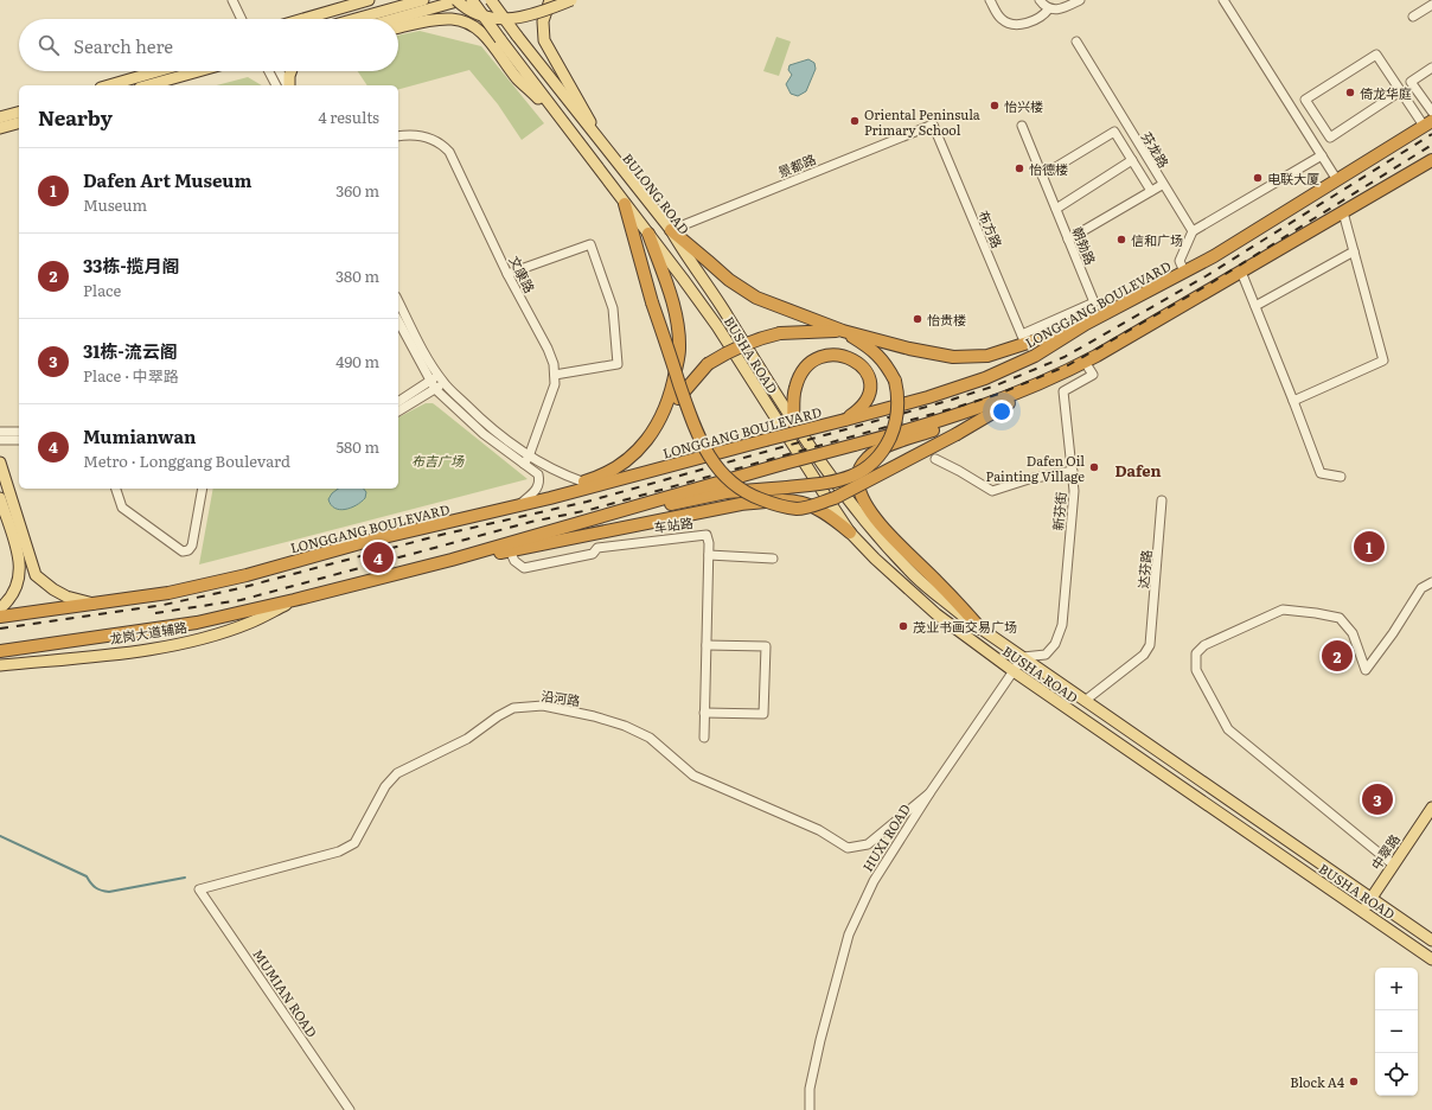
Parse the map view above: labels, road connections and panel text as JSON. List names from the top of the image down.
{
  "streets": {
    "highway": ["LONGGANG BOULEVARD"],
    "main road": [
      "BULONG ROAD",
      "BUSHA ROAD",
      "龙岗大道辅路",
      "中翠路"
    ],
    "street": [
      "芬龙路",
      "景都路",
      "布方路",
      "朝勃路",
      "文康路",
      "新芬街",
      "车站路",
      "达芬路",
      "沿河路",
      "HUXI ROAD",
      "MUMIAN ROAD"
    ]
  },
  "crossings": [
    ["景都路", "BULONG ROAD"],
    ["景都路", "布方路"],
    ["BULONG ROAD", "BUSHA ROAD"],
    ["布方路", "朝勃路"],
    ["BUSHA ROAD", "新芬街"],
    ["BUSHA ROAD", "达芬路"],
    ["BUSHA ROAD", "HUXI ROAD"],
    ["BUSHA ROAD", "中翠路"],
    ["新芬街", "HUXI ROAD"],
    ["沿河路", "HUXI ROAD"],
    ["沿河路", "MUMIAN ROAD"]
  ],
  "districts": ["Dafen"],
  "parks": ["布吉广场"],
  "places": [
    "倚龙华庭",
    "怡兴楼",
    "Oriental Peninsula Primary School",
    "怡德楼",
    "电联大厦",
    "信和广场",
    "怡贵楼",
    "Dafen Oil Painting Village",
    "茂业书画交易广场",
    "Block A4"
  ],
  "page": {
    "search": "Search here",
    "heading": ["Nearby", "4 results"],
    "list": [
      {
        "mark": "1",
        "name": "Dafen Art Museum",
        "note": "Museum",
        "value": "360 m"
      },
      {
        "mark": "2",
        "name": "33栋-揽月阁",
        "note": "Place",
        "value": "380 m"
      },
      {
        "mark": "3",
        "name": "31栋-流云阁",
        "note": "Place · 中翠路",
        "value": "490 m"
      },
      {
        "mark": "4",
        "name": "Mumianwan",
        "note": "Metro · Longgang Boulevard",
        "value": "580 m"
      }
    ],
    "pins": [
      "1",
      "4",
      "2",
      "3"
    ],
    "map_buttons": ["+", "−"]
  }
}
